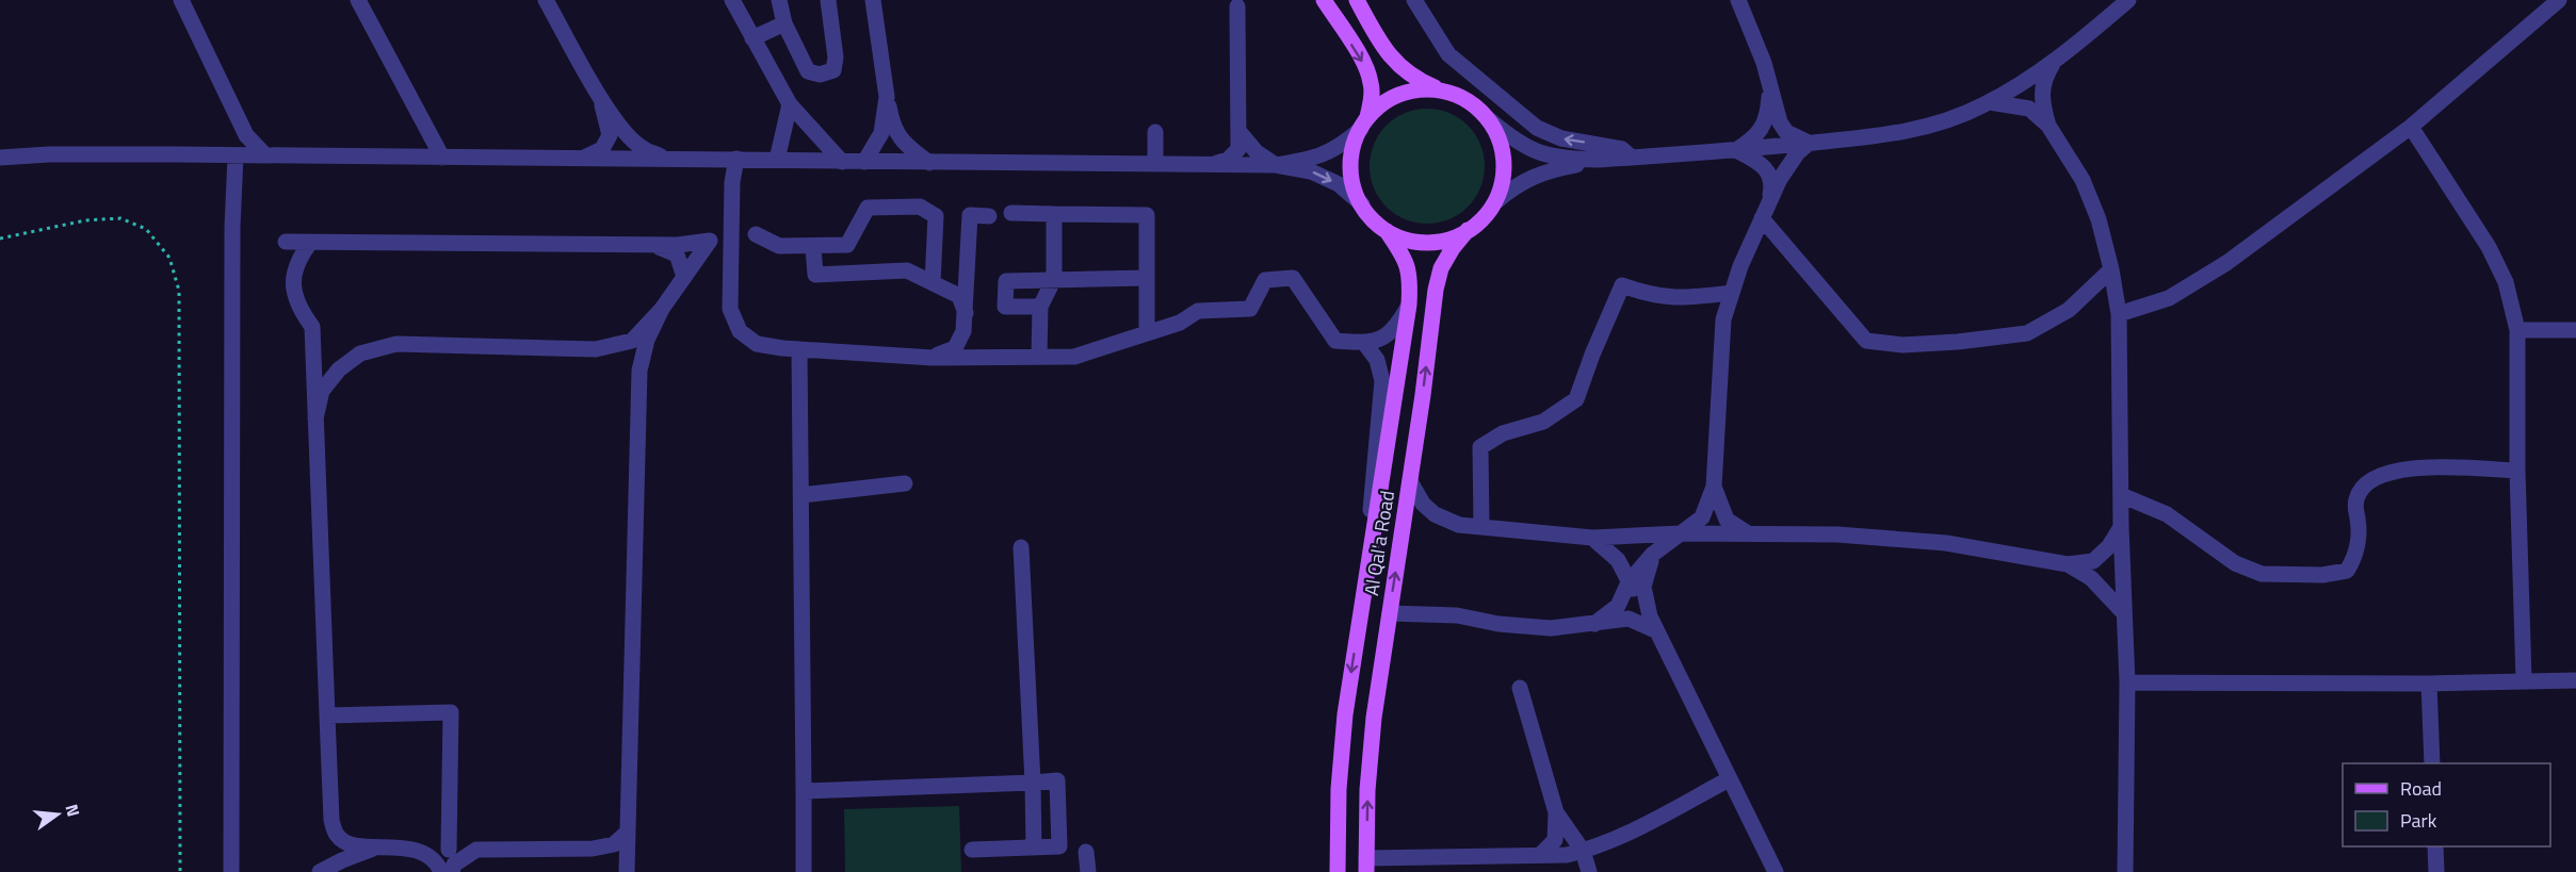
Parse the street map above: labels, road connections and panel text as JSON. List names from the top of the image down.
{
  "streets": {
    "main road": ["Al Qal'a Road"]
  },
  "legend": ["Road", "Park"],
  "north": "right"
}
